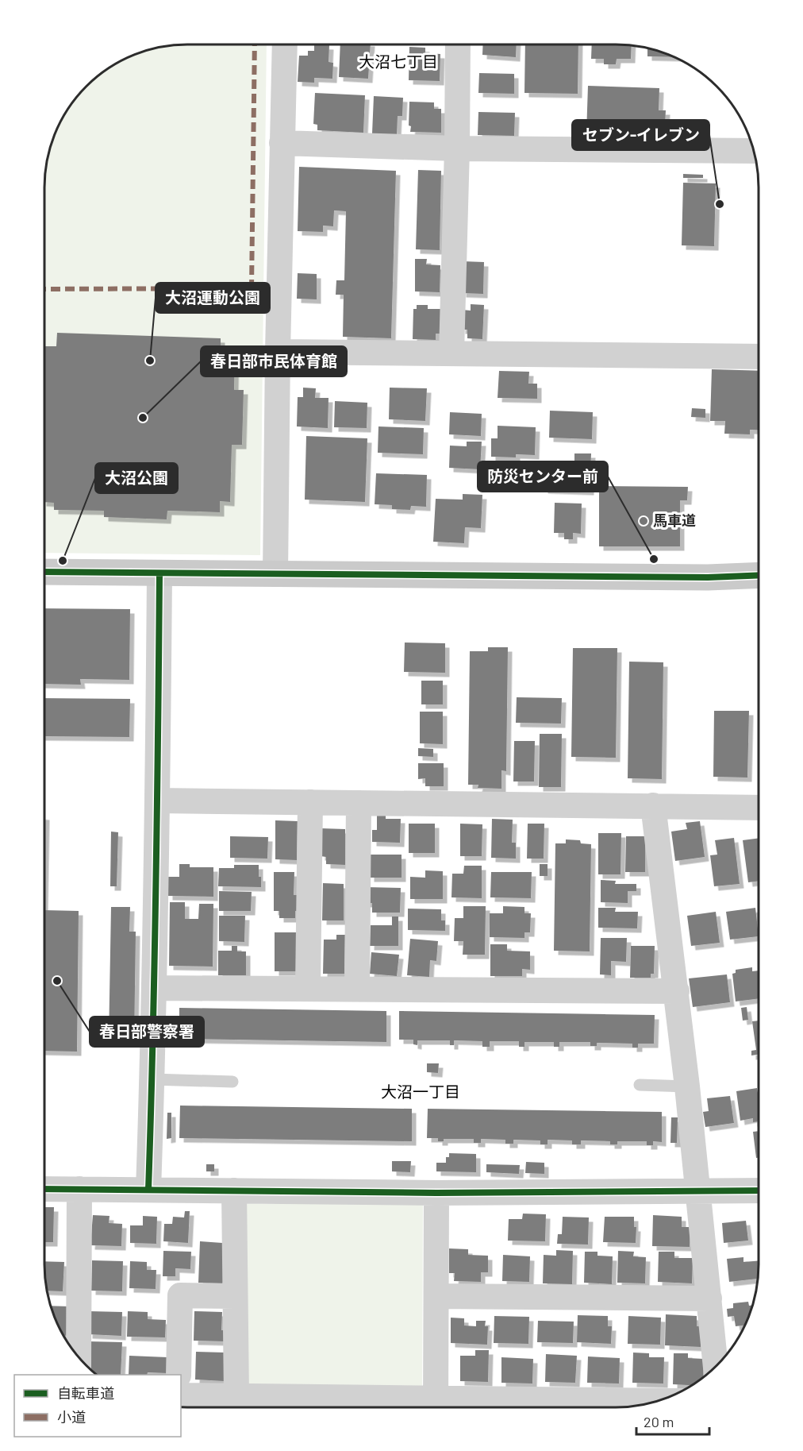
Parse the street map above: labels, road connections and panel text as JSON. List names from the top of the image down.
{
  "districts": ["大沼七丁目", "大沼一丁目"],
  "places": [
    "セブン-イレブン",
    "大沼運動公園",
    "春日部市民体育館",
    "馬車道",
    "防災センター前",
    "大沼公園",
    "春日部警察署"
  ],
  "legend": ["自転車道", "小道"],
  "scale_bar": "20 m"
}
